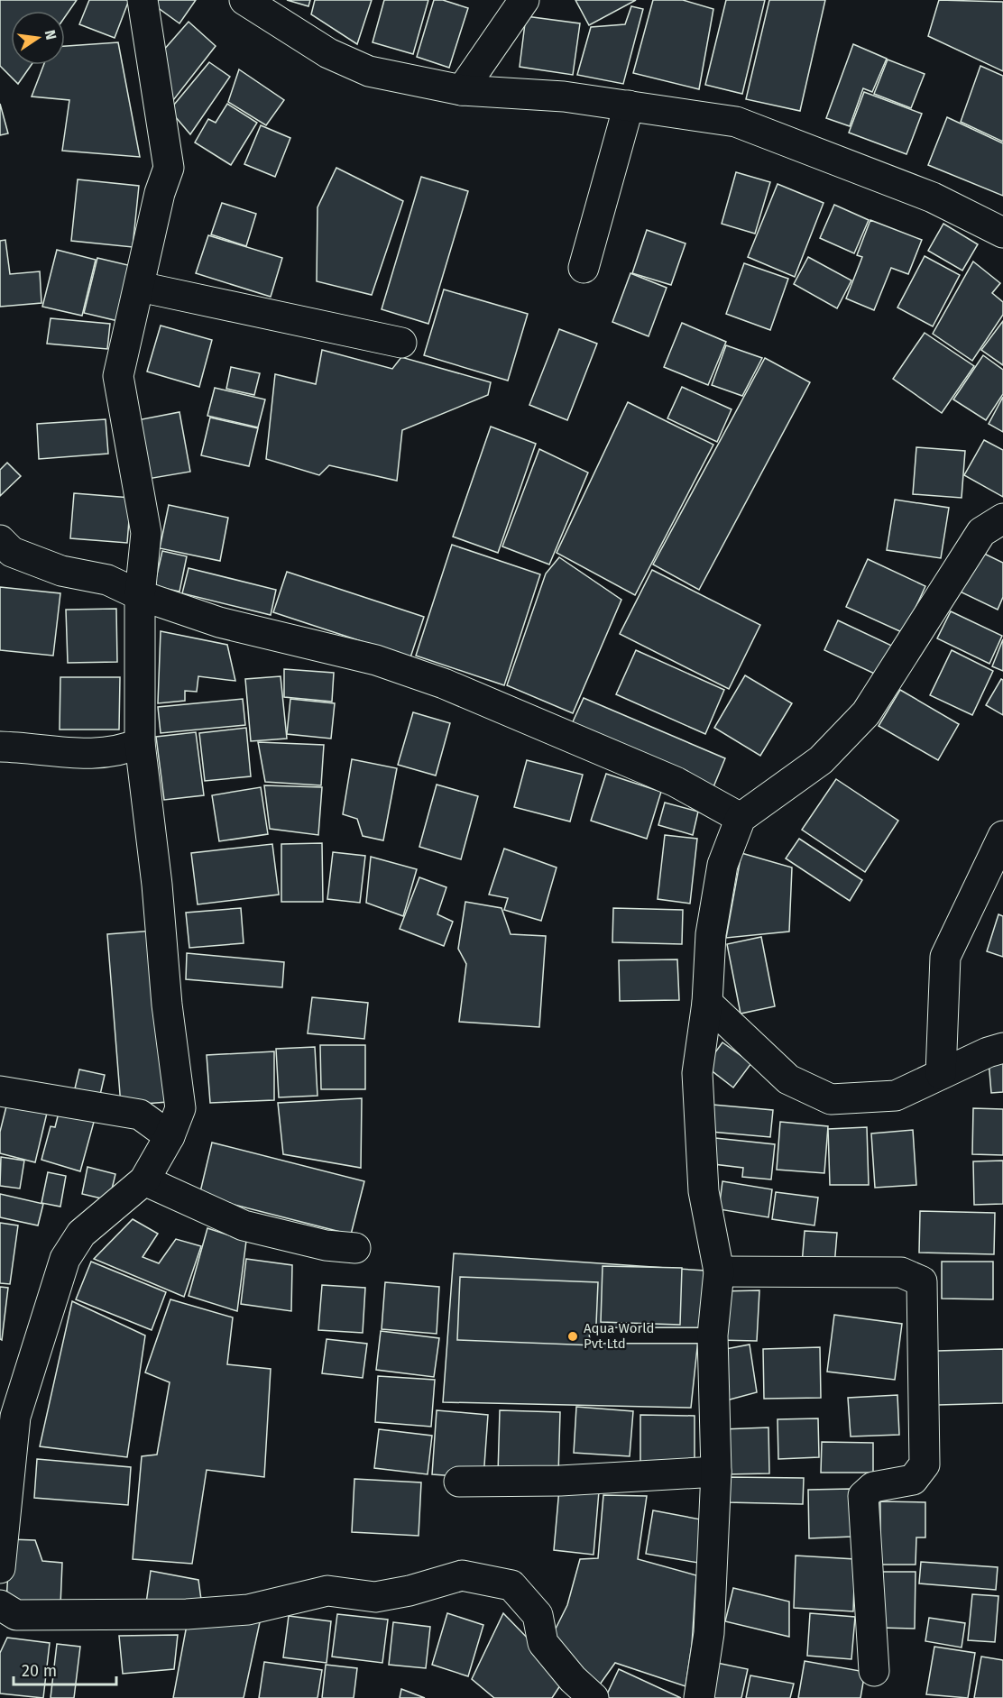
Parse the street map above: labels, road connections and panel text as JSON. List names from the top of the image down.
{
  "places": ["Aqua World Pvt Ltd"],
  "scale_bar": "20 m",
  "north": "right"
}
